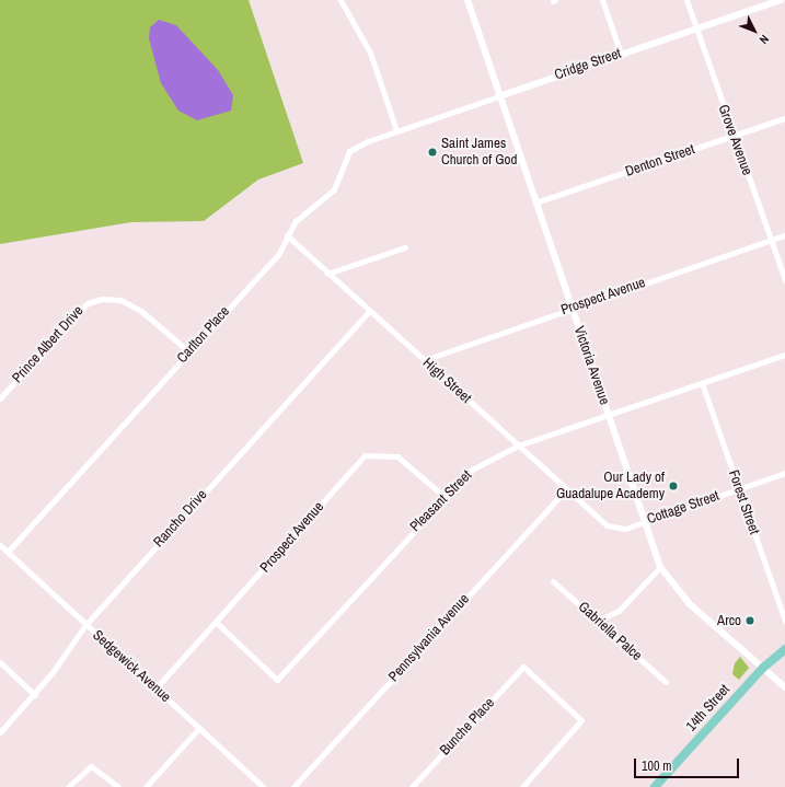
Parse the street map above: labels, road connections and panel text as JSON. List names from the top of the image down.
{
  "streets": {
    "main road": ["14th Street"],
    "street": [
      "Cridge Street",
      "Grove Avenue",
      "Denton Street",
      "Prospect Avenue",
      "Carlton Place",
      "Prince Albert Drive",
      "Victoria Avenue",
      "High Street",
      "Pleasant Street",
      "Forest Street",
      "Cottage Street",
      "Rancho Drive",
      "Gabriella Palce",
      "Pennsylvania Avenue",
      "Sedgewick Avenue",
      "Bunche Place"
    ]
  },
  "crossings": [
    ["Cridge Street", "Grove Avenue"],
    ["Cridge Street", "Carlton Place"],
    ["Cridge Street", "Victoria Avenue"],
    ["Grove Avenue", "Denton Street"],
    ["Grove Avenue", "Prospect Avenue"],
    ["Denton Street", "Victoria Avenue"],
    ["Prospect Avenue", "Victoria Avenue"],
    ["Prospect Avenue", "High Street"],
    ["Prospect Avenue", "Pleasant Street"],
    ["Prospect Avenue", "Sedgewick Avenue"],
    ["Carlton Place", "Prince Albert Drive"],
    ["Carlton Place", "High Street"],
    ["Carlton Place", "Sedgewick Avenue"],
    ["Victoria Avenue", "Pleasant Street"],
    ["Victoria Avenue", "Cottage Street"],
    ["Victoria Avenue", "14th Street"],
    ["High Street", "Pleasant Street"],
    ["High Street", "Cottage Street"],
    ["High Street", "Rancho Drive"],
    ["High Street", "Pennsylvania Avenue"],
    ["Pleasant Street", "Forest Street"],
    ["Forest Street", "Cottage Street"],
    ["Rancho Drive", "Sedgewick Avenue"]
  ],
  "places": ["Saint James Church of God", "Our Lady of Guadalupe Academy", "Arco"],
  "scale_bar": "100 m",
  "north": "bottom right"
}
